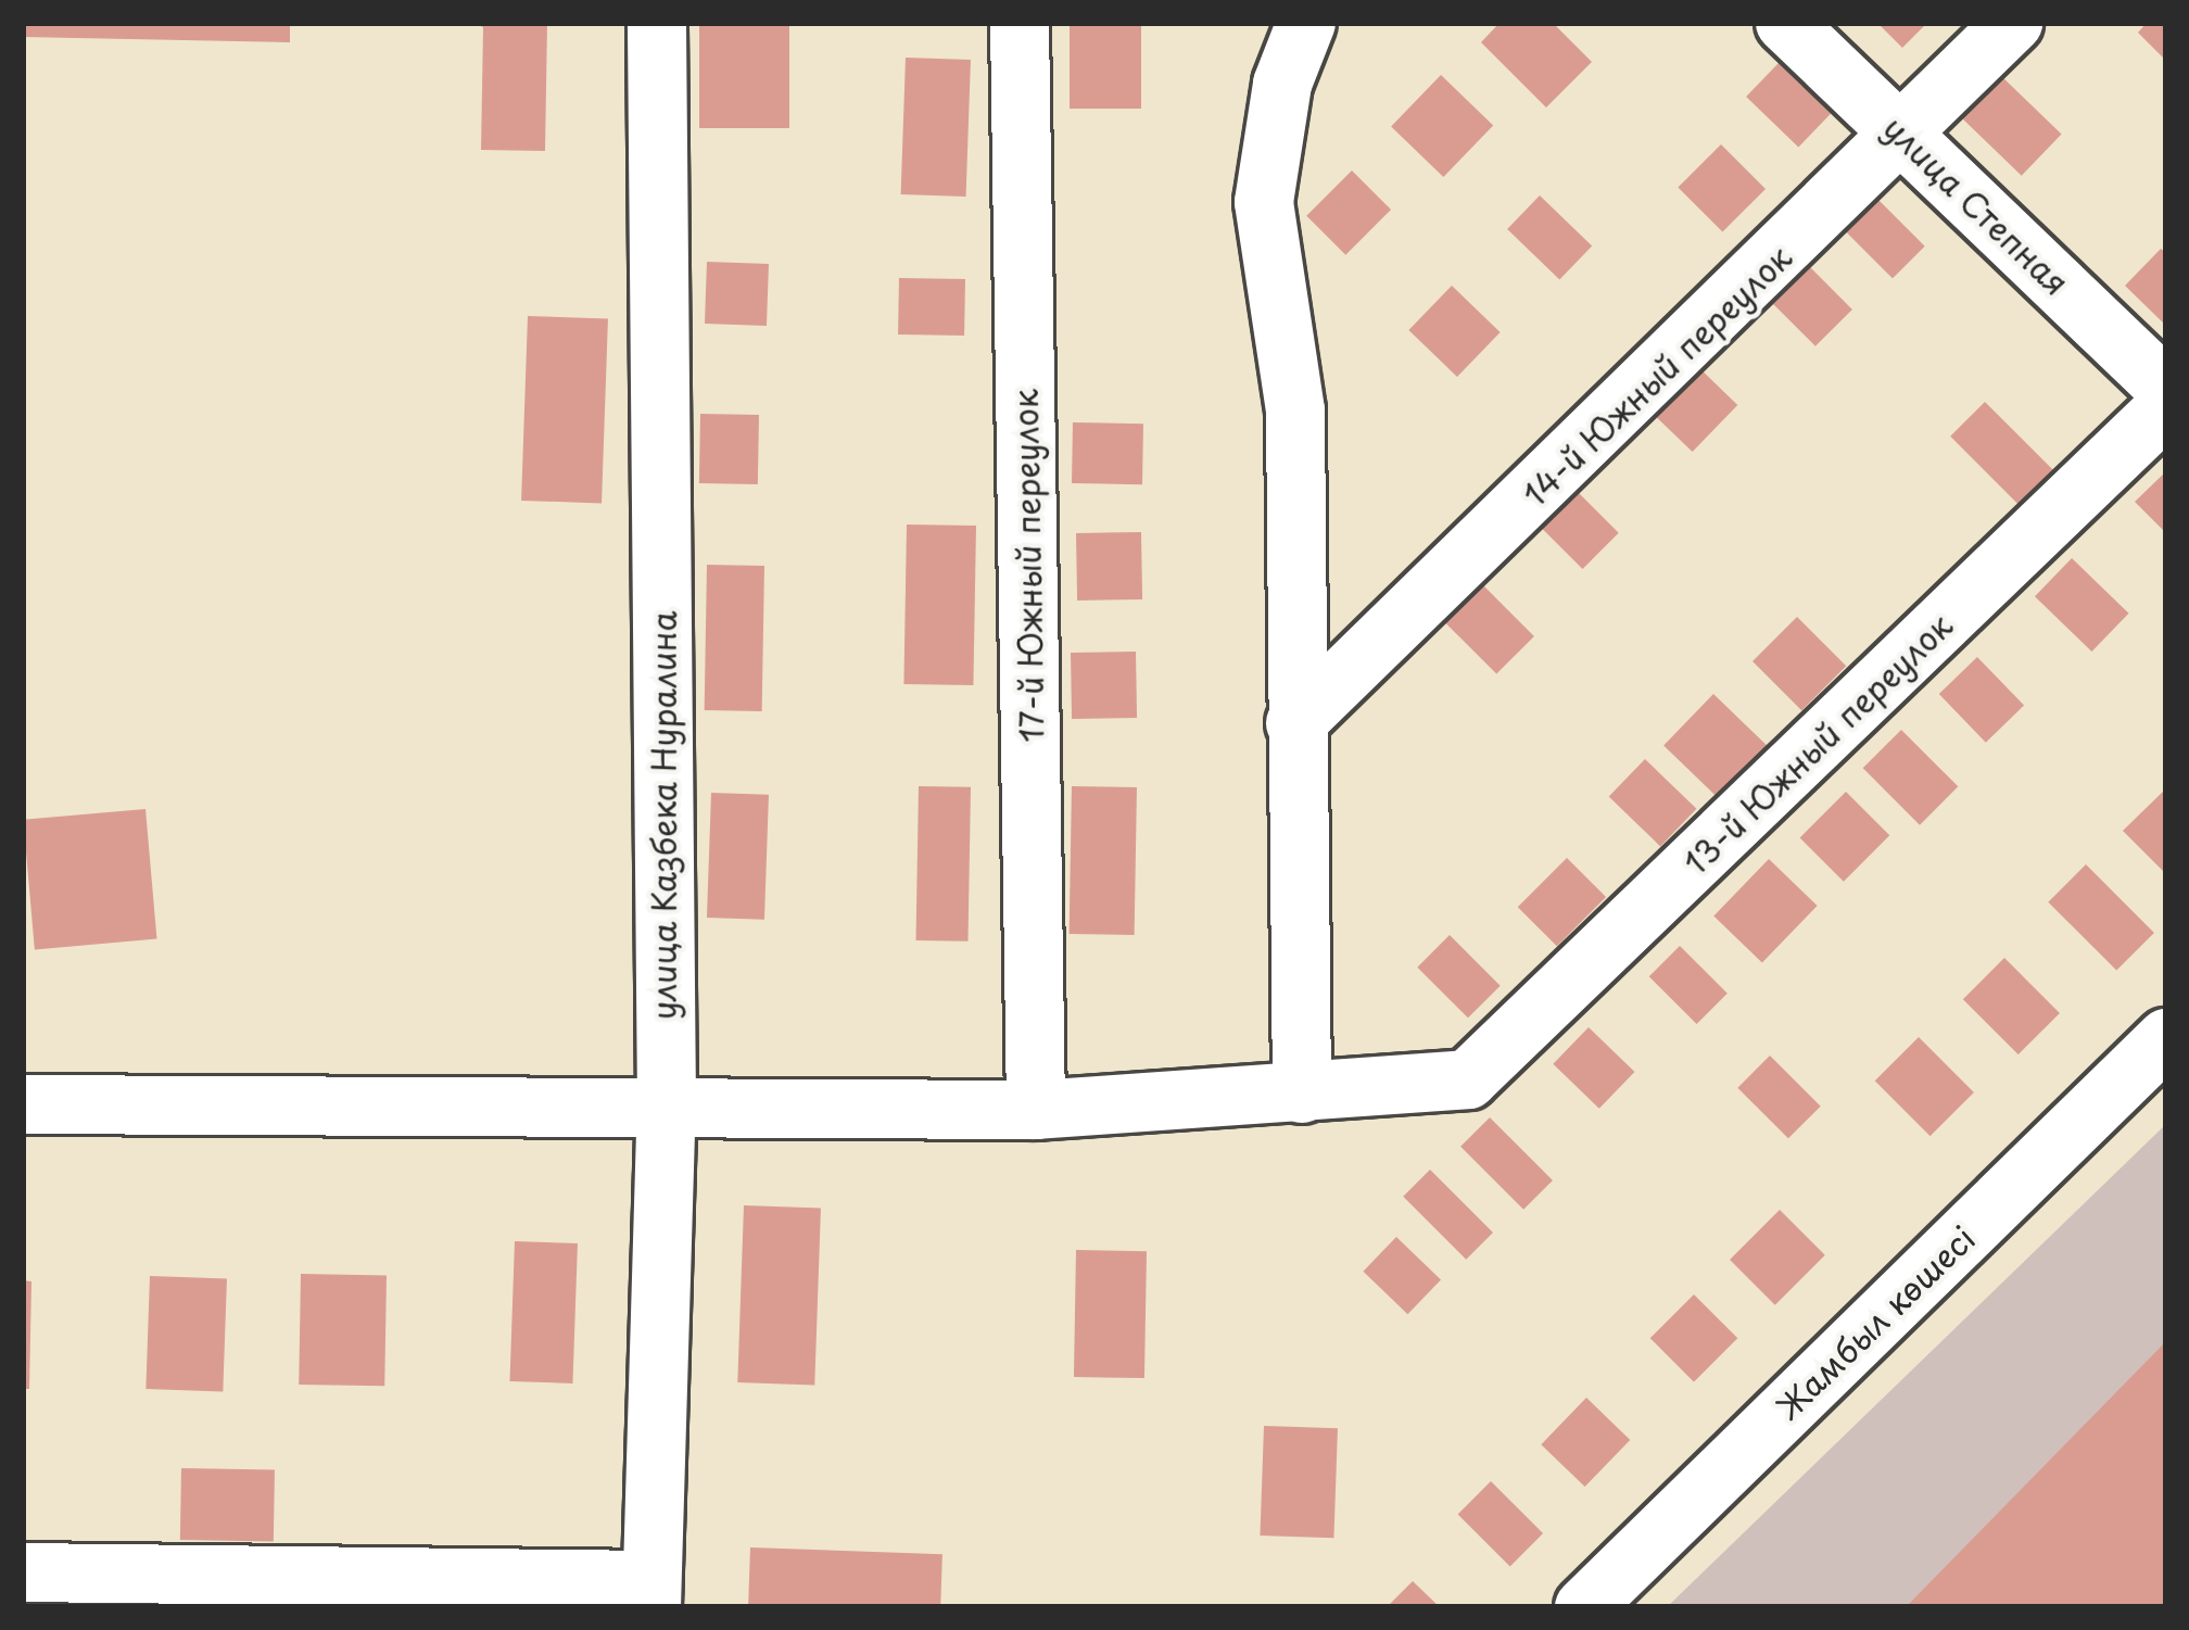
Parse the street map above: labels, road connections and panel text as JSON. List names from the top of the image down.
{
  "streets": {
    "street": [
      "улица Степная",
      "14-й Южный переулок",
      "17-й Южный переулок",
      "13-й Южный переулок",
      "улица Казбека Нуралина",
      "Жамбыл көшесі"
    ]
  },
  "crossings": [
    ["улица Степная", "14-й Южный переулок"]
  ]
}
